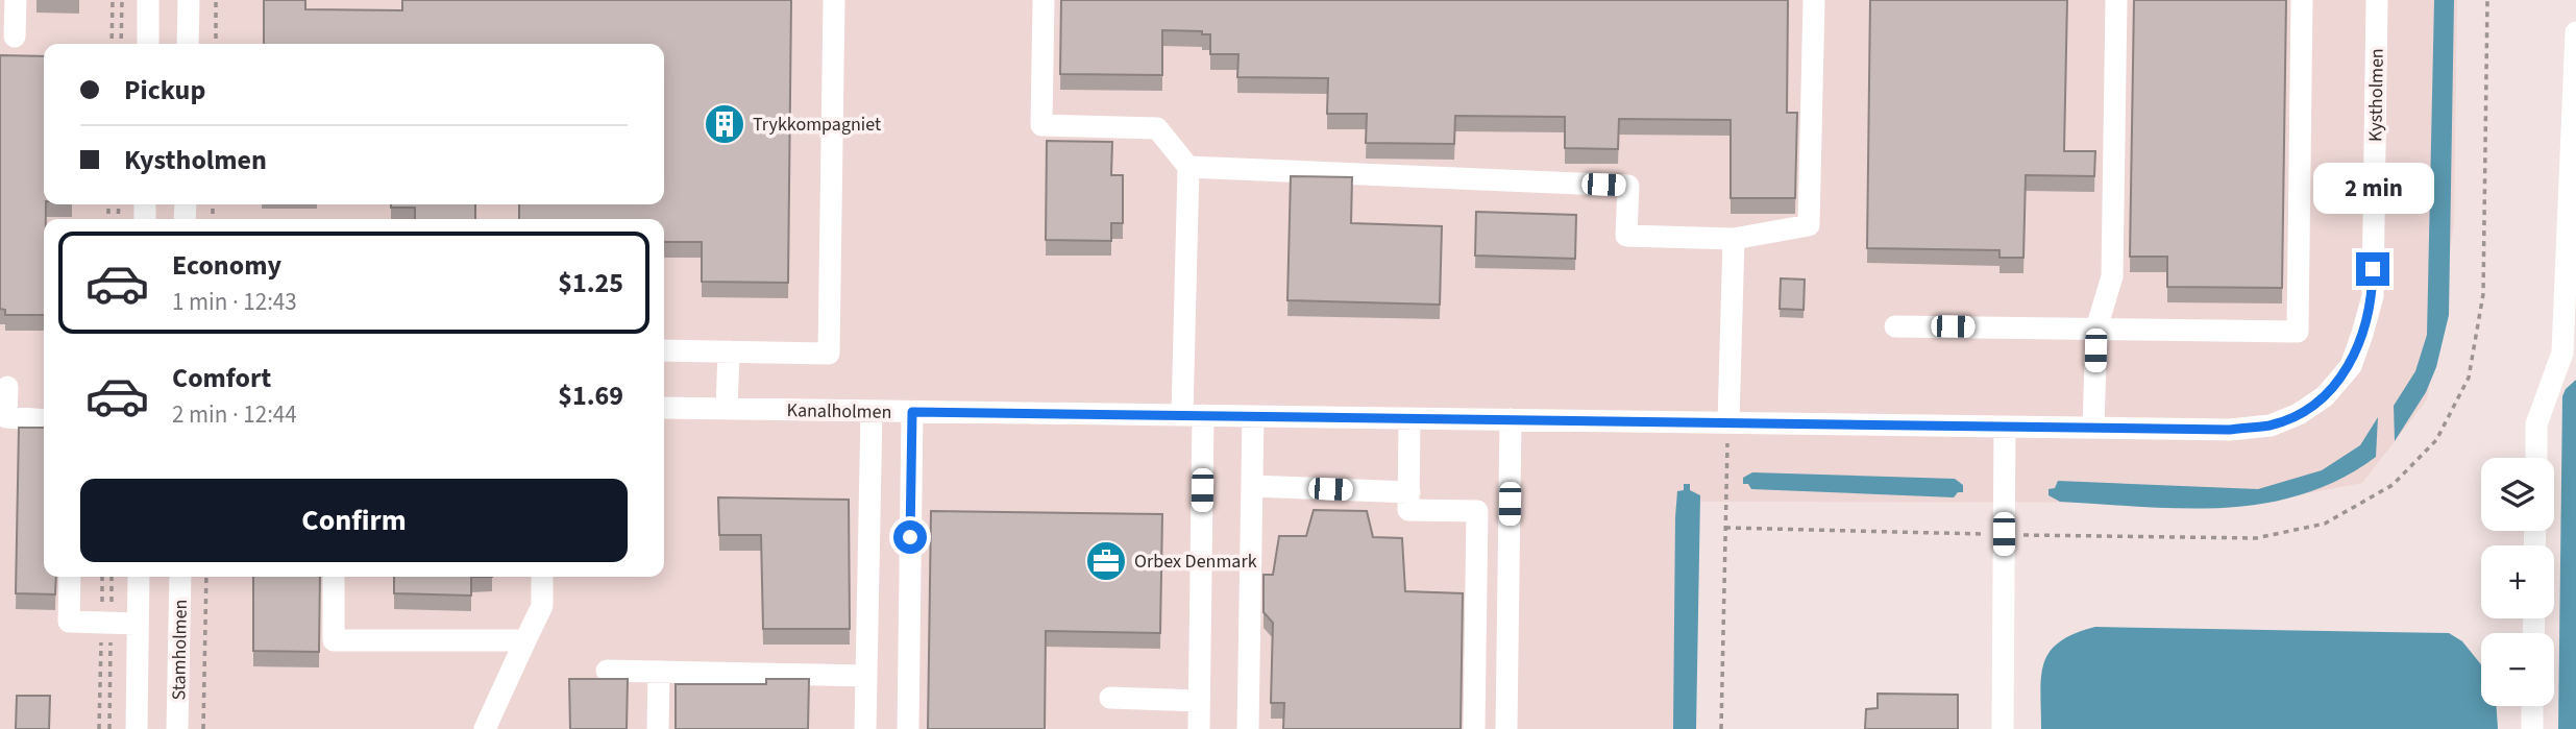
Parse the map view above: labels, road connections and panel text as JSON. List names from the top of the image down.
{
  "streets": {
    "street": ["Kystholmen", "Kanalholmen", "Stamholmen"]
  },
  "crossings": [
    ["Kystholmen", "Kanalholmen"]
  ],
  "places": {
    "building": ["Trykkompagniet"],
    "office": ["Orbex Denmark"]
  },
  "page": {
    "banner": ["Pickup", "Kystholmen"],
    "bubble": "2 min",
    "list": [
      {
        "name": "Economy",
        "note": "1 min · 12:43",
        "value": "$1.25"
      },
      {
        "name": "Comfort",
        "note": "2 min · 12:44",
        "value": "$1.69"
      }
    ],
    "map_buttons": ["+", "−"],
    "buttons": "Confirm"
  }
}
